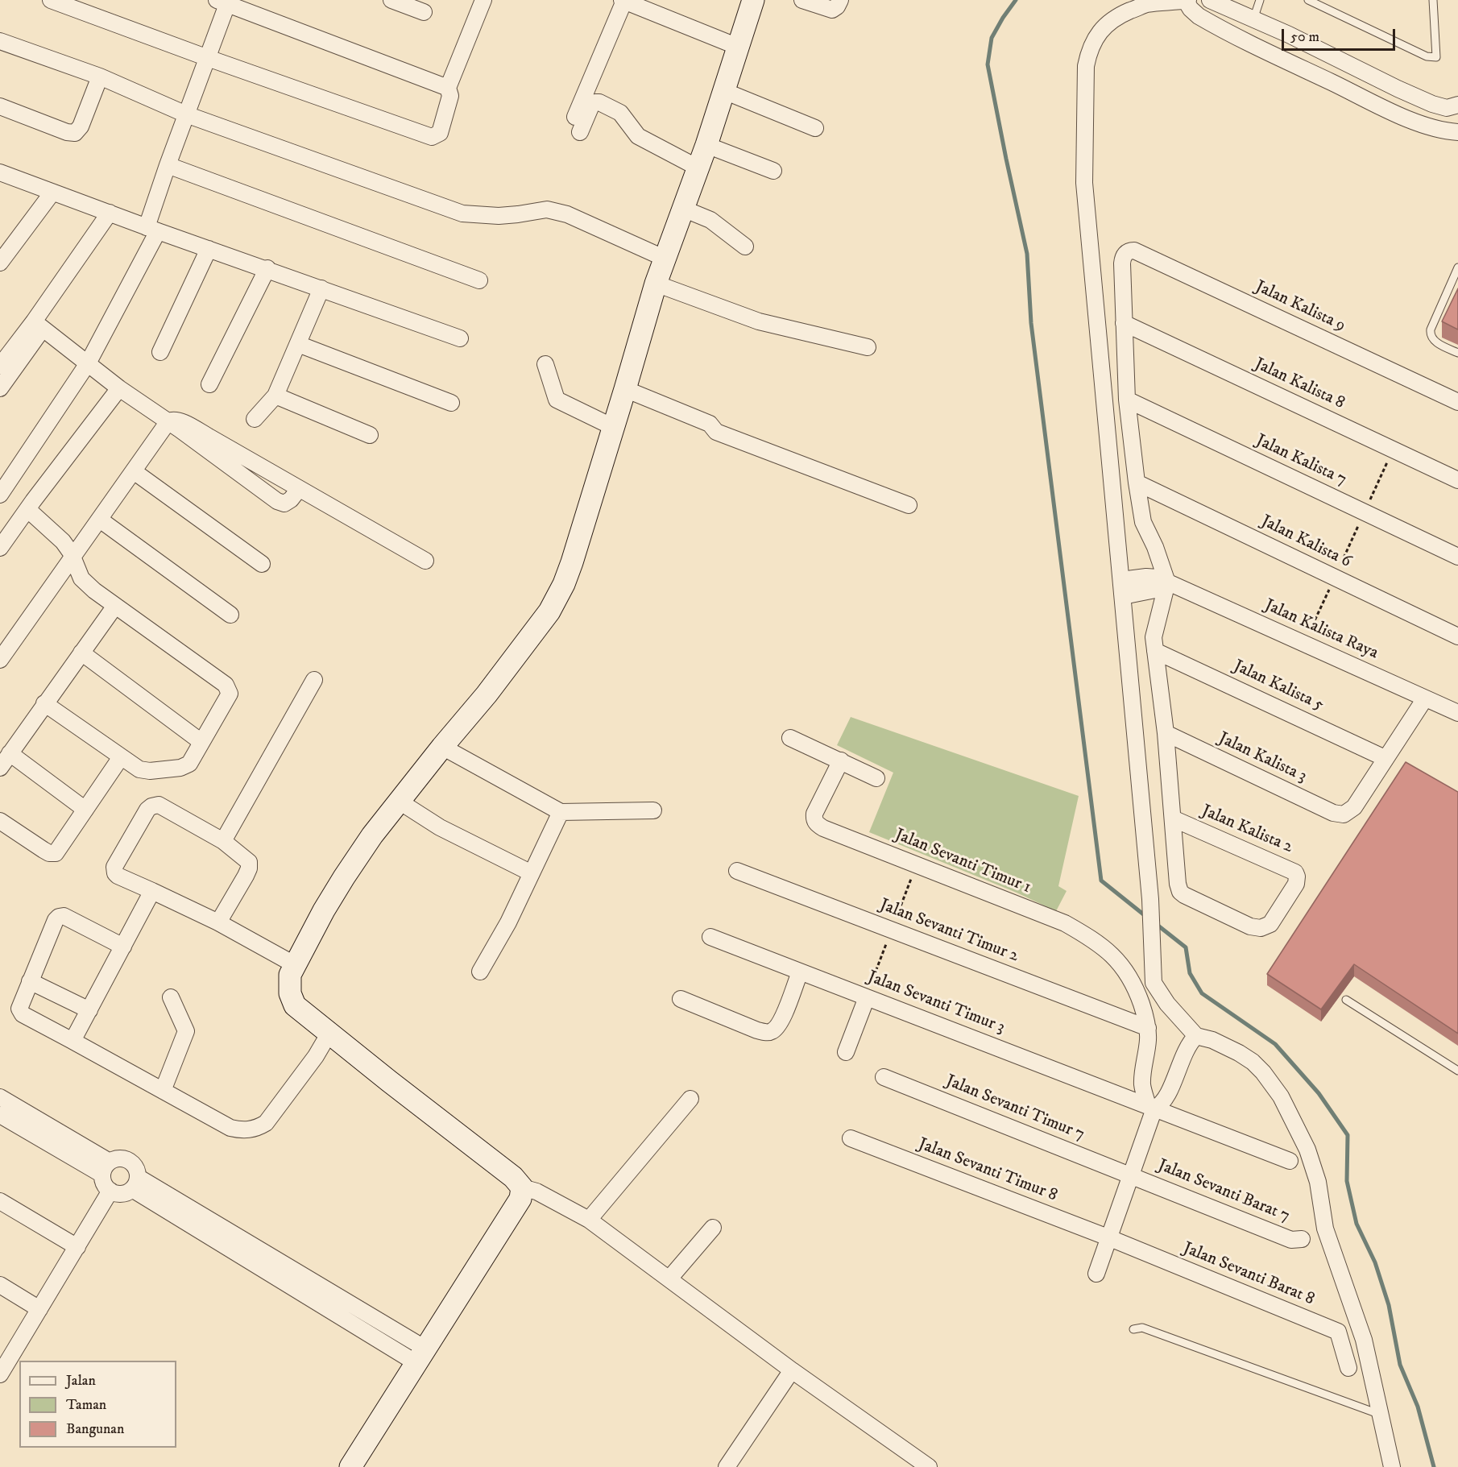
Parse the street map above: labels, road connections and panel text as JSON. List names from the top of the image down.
{
  "streets": {
    "street": [
      "Jalan Kalista 9",
      "Jalan Kalista 8",
      "Jalan Kalista 7",
      "Jalan Kalista 6",
      "Jalan Kalista Raya",
      "Jalan Kalista 5",
      "Jalan Kalista 3",
      "Jalan Kalista 2",
      "Jalan Sevanti Timur 1",
      "Jalan Sevanti Timur 2",
      "Jalan Sevanti Timur 3",
      "Jalan Sevanti Timur 7",
      "Jalan Sevanti Timur 8",
      "Jalan Sevanti Barat 7",
      "Jalan Sevanti Barat 8"
    ]
  },
  "crossings": [
    ["Jalan Kalista 9", "Jalan Kalista 8"],
    ["Jalan Kalista 5", "Jalan Kalista 3"],
    ["Jalan Sevanti Timur 1", "Jalan Sevanti Timur 2"],
    ["Jalan Sevanti Timur 1", "Jalan Sevanti Timur 3"],
    ["Jalan Sevanti Timur 7", "Jalan Sevanti Barat 7"],
    ["Jalan Sevanti Timur 8", "Jalan Sevanti Barat 8"]
  ],
  "legend": ["Jalan", "Taman", "Bangunan"],
  "scale_bar": "50 m"
}
